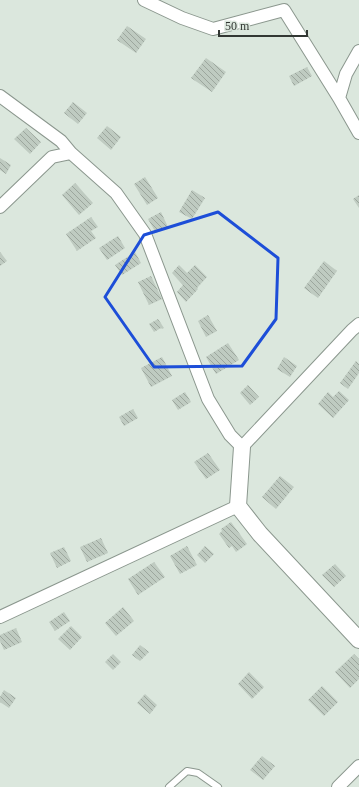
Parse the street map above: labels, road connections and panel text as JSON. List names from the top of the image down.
{
  "scale_bar": "50 m"
}
